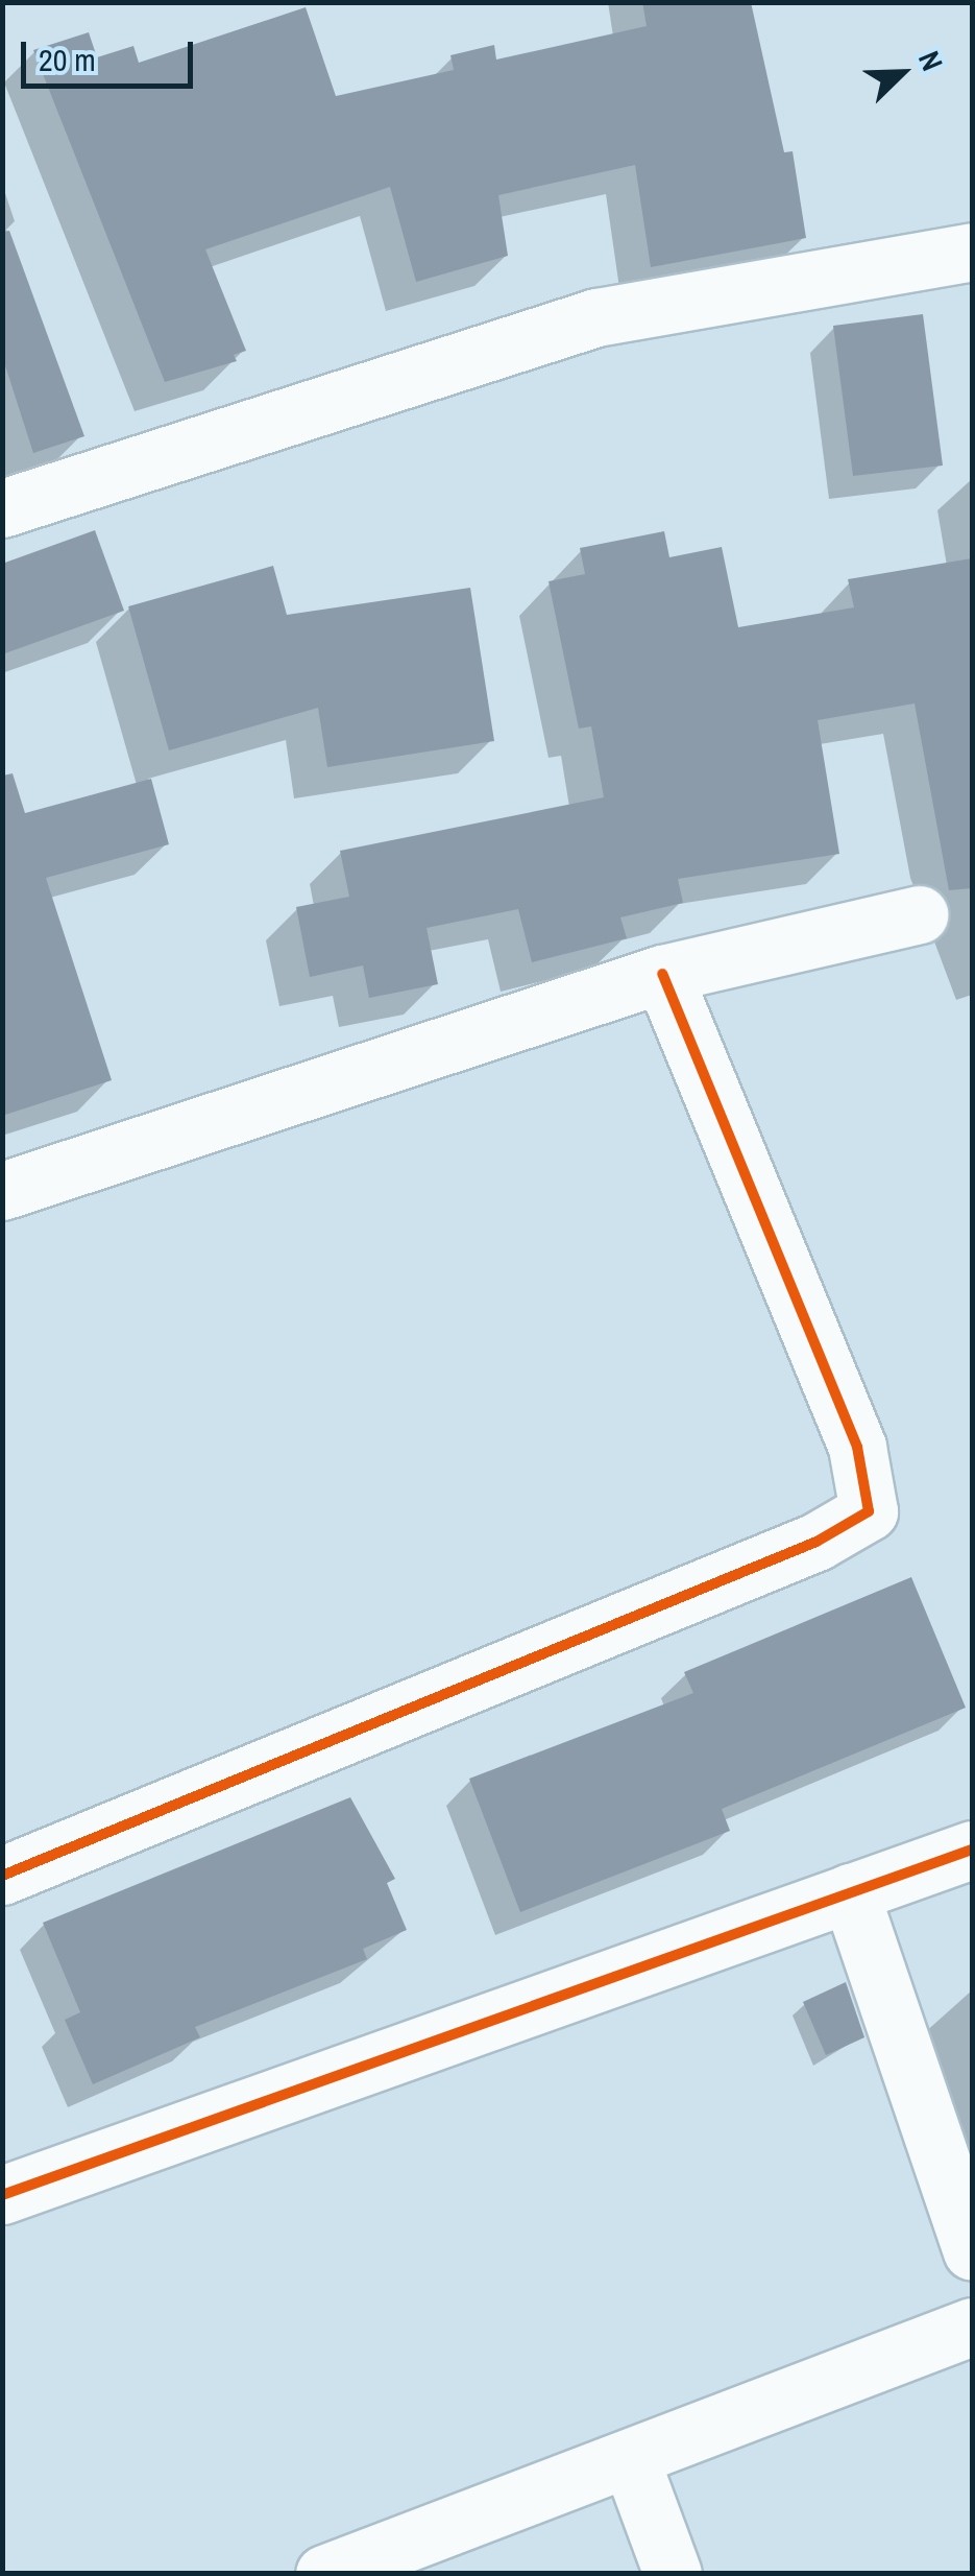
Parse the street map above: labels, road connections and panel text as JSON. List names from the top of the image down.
{
  "scale_bar": "20 m",
  "north": "top right"
}
